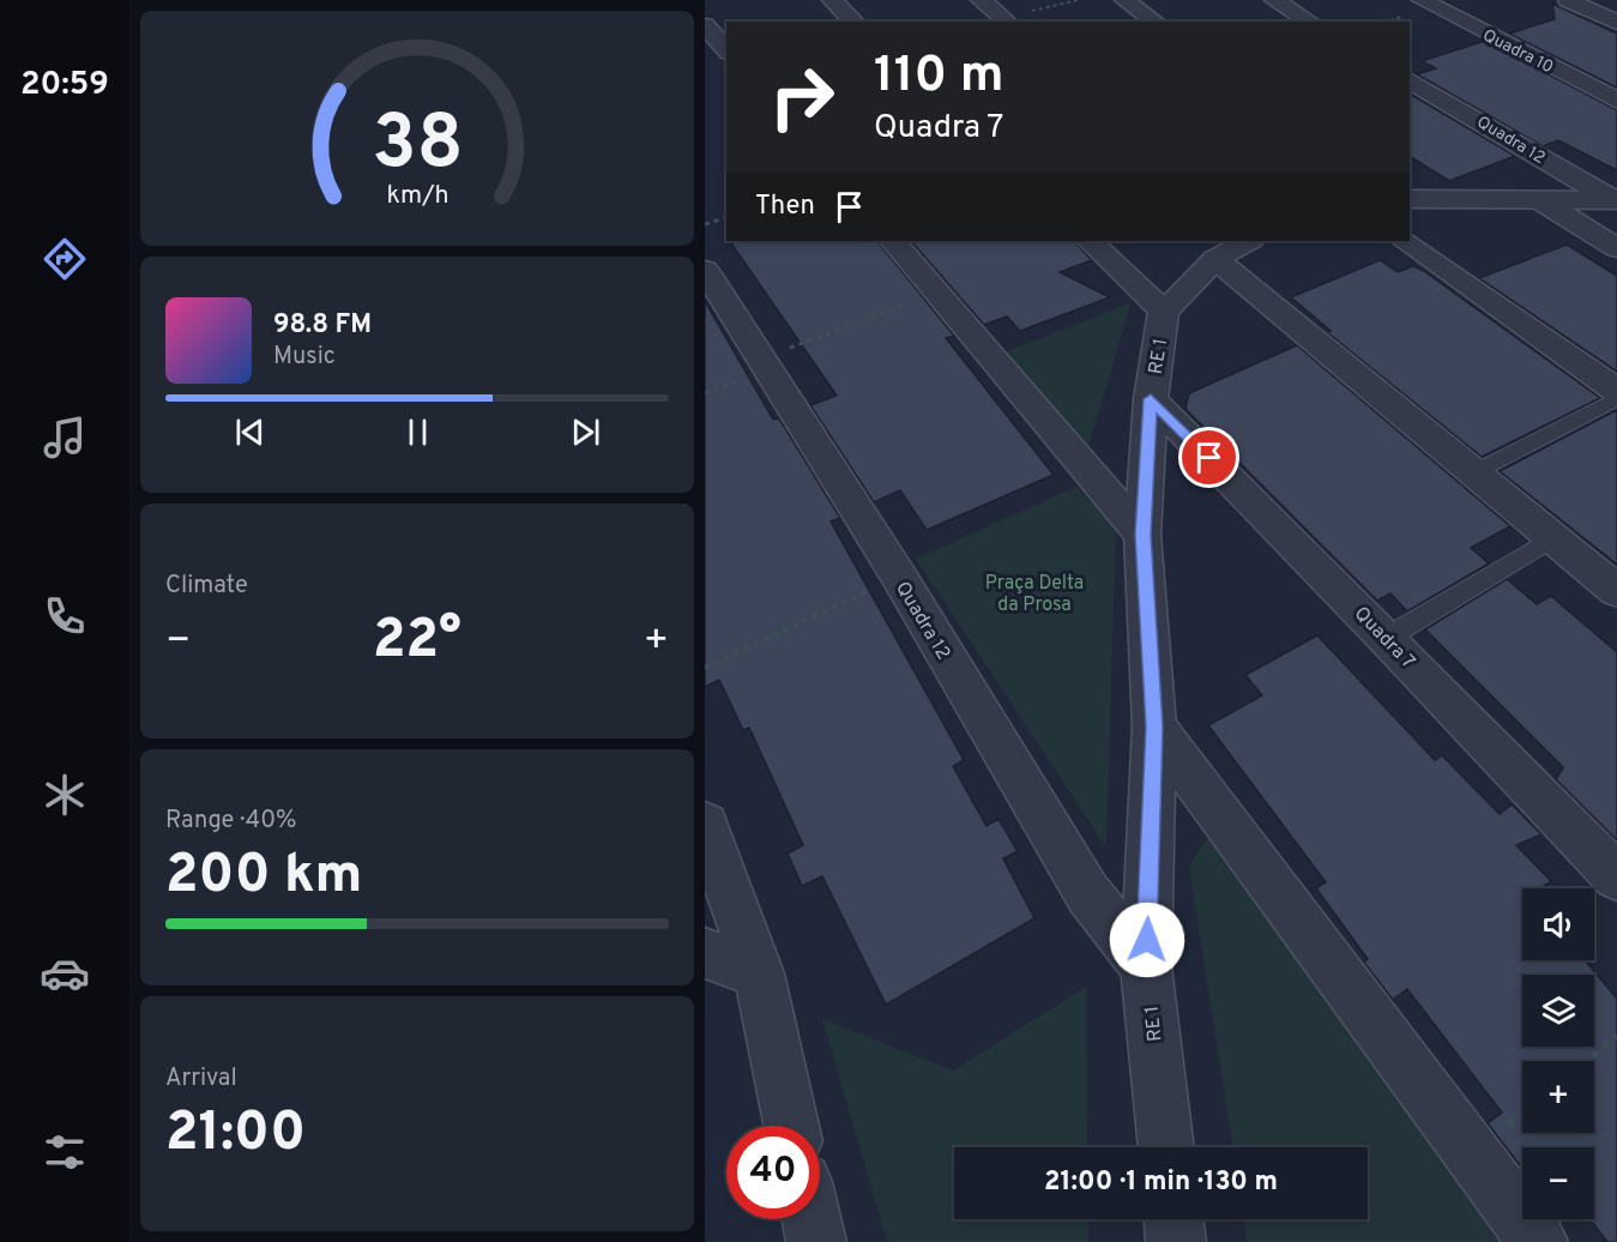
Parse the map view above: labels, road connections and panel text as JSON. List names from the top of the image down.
{
  "streets": {
    "street": [
      "Quadra 10",
      "Quadra 12",
      "RE 1",
      "Quadra 7"
    ]
  },
  "crossings": [
    ["Quadra 12", "RE 1"],
    ["RE 1", "Quadra 7"]
  ],
  "parks": ["Praça Delta da Prosa"],
  "page": {
    "tabs": "20:59",
    "turn": ["110 m", "Quadra 7"],
    "then": "Then",
    "song": ["98.8 FM", "Music"],
    "tile": [
      "Climate",
      ["Range · 40%", "200 km"],
      ["Arrival", "21:00"]
    ],
    "heat": ["−", "22°", "+"],
    "map_buttons": ["+", "−"],
    "limit": "40",
    "trip": "21:00 · 1 min · 130 m",
    "gauge": ["38", "km/h"]
  }
}
